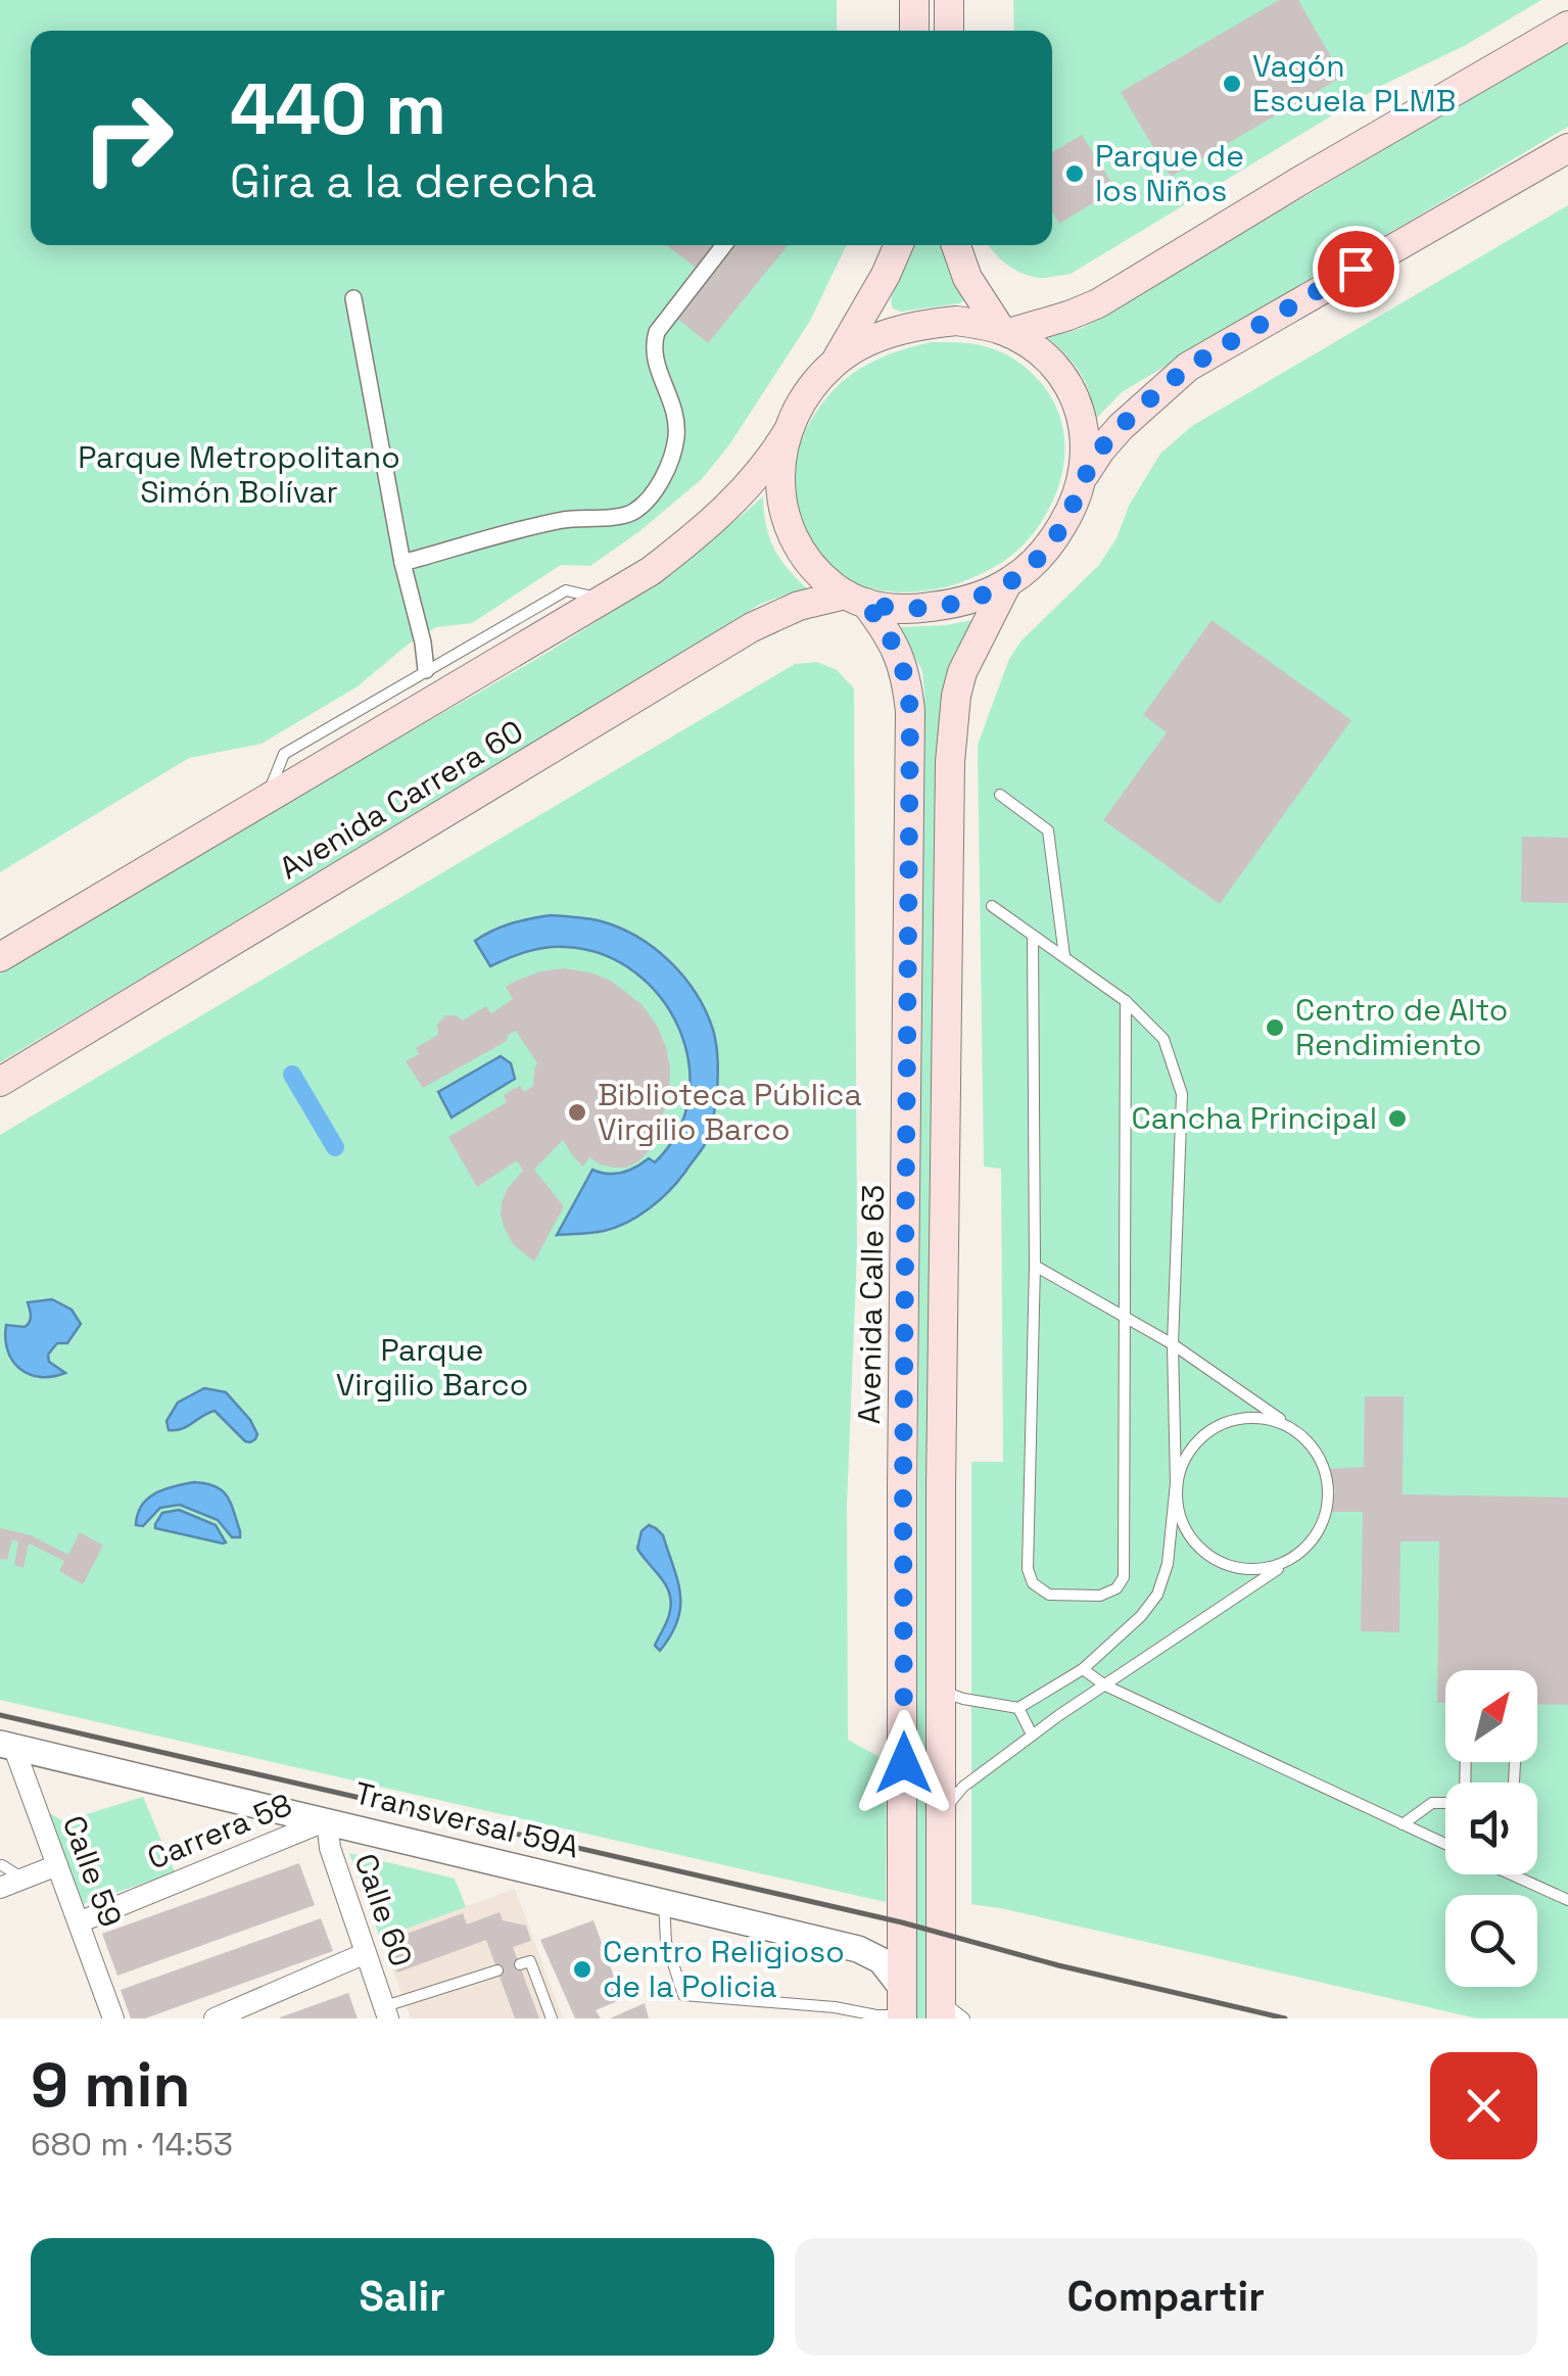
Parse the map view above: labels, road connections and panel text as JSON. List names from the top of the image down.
{
  "streets": {
    "main road": ["Avenida Carrera 60", "Avenida Calle 63"],
    "street": [
      "Transversal 59A",
      "Carrera 58",
      "Calle 59",
      "Calle 60"
    ]
  },
  "crossings": [
    ["Avenida Carrera 60", "Avenida Calle 63"],
    ["Avenida Calle 63", "Transversal 59A"],
    ["Transversal 59A", "Carrera 58"],
    ["Transversal 59A", "Calle 59"],
    ["Transversal 59A", "Calle 60"],
    ["Carrera 58", "Calle 59"],
    ["Carrera 58", "Calle 60"]
  ],
  "parks": ["Parque Metropolitano Simón Bolívar", "Parque Virgilio Barco"],
  "places": [
    "Vagón Escuela PLMB",
    "Parque de los Niños",
    "Centro de Alto Rendimiento",
    "Biblioteca Pública Virgilio Barco",
    "Cancha Principal",
    "Centro Religioso de la Policia"
  ],
  "north": "top right",
  "page": {
    "turn": ["440 m", "Gira a la derecha"],
    "heading": ["9 min", "680 m · 14:53"],
    "buttons": ["Salir", "Compartir"]
  }
}
